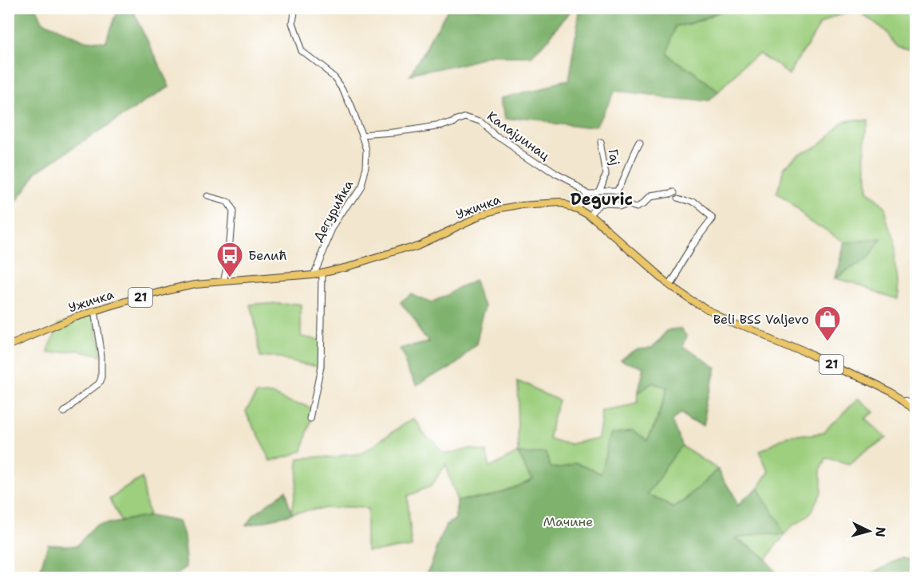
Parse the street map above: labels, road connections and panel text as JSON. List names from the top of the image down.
{
  "streets": {
    "main road": ["Ужичка", "21"],
    "street": ["Калајџинац", "Гај", "Дегурићка"]
  },
  "crossings": [
    ["Калајџинац", "Дегурићка"],
    ["Ужичка", "Дегурићка"]
  ],
  "districts": ["Deguric"],
  "parks": ["Мачине"],
  "places": {
    "bus stop": ["Белић"],
    "shop": ["Beli BSS Valjevo"]
  },
  "north": "right"
}
